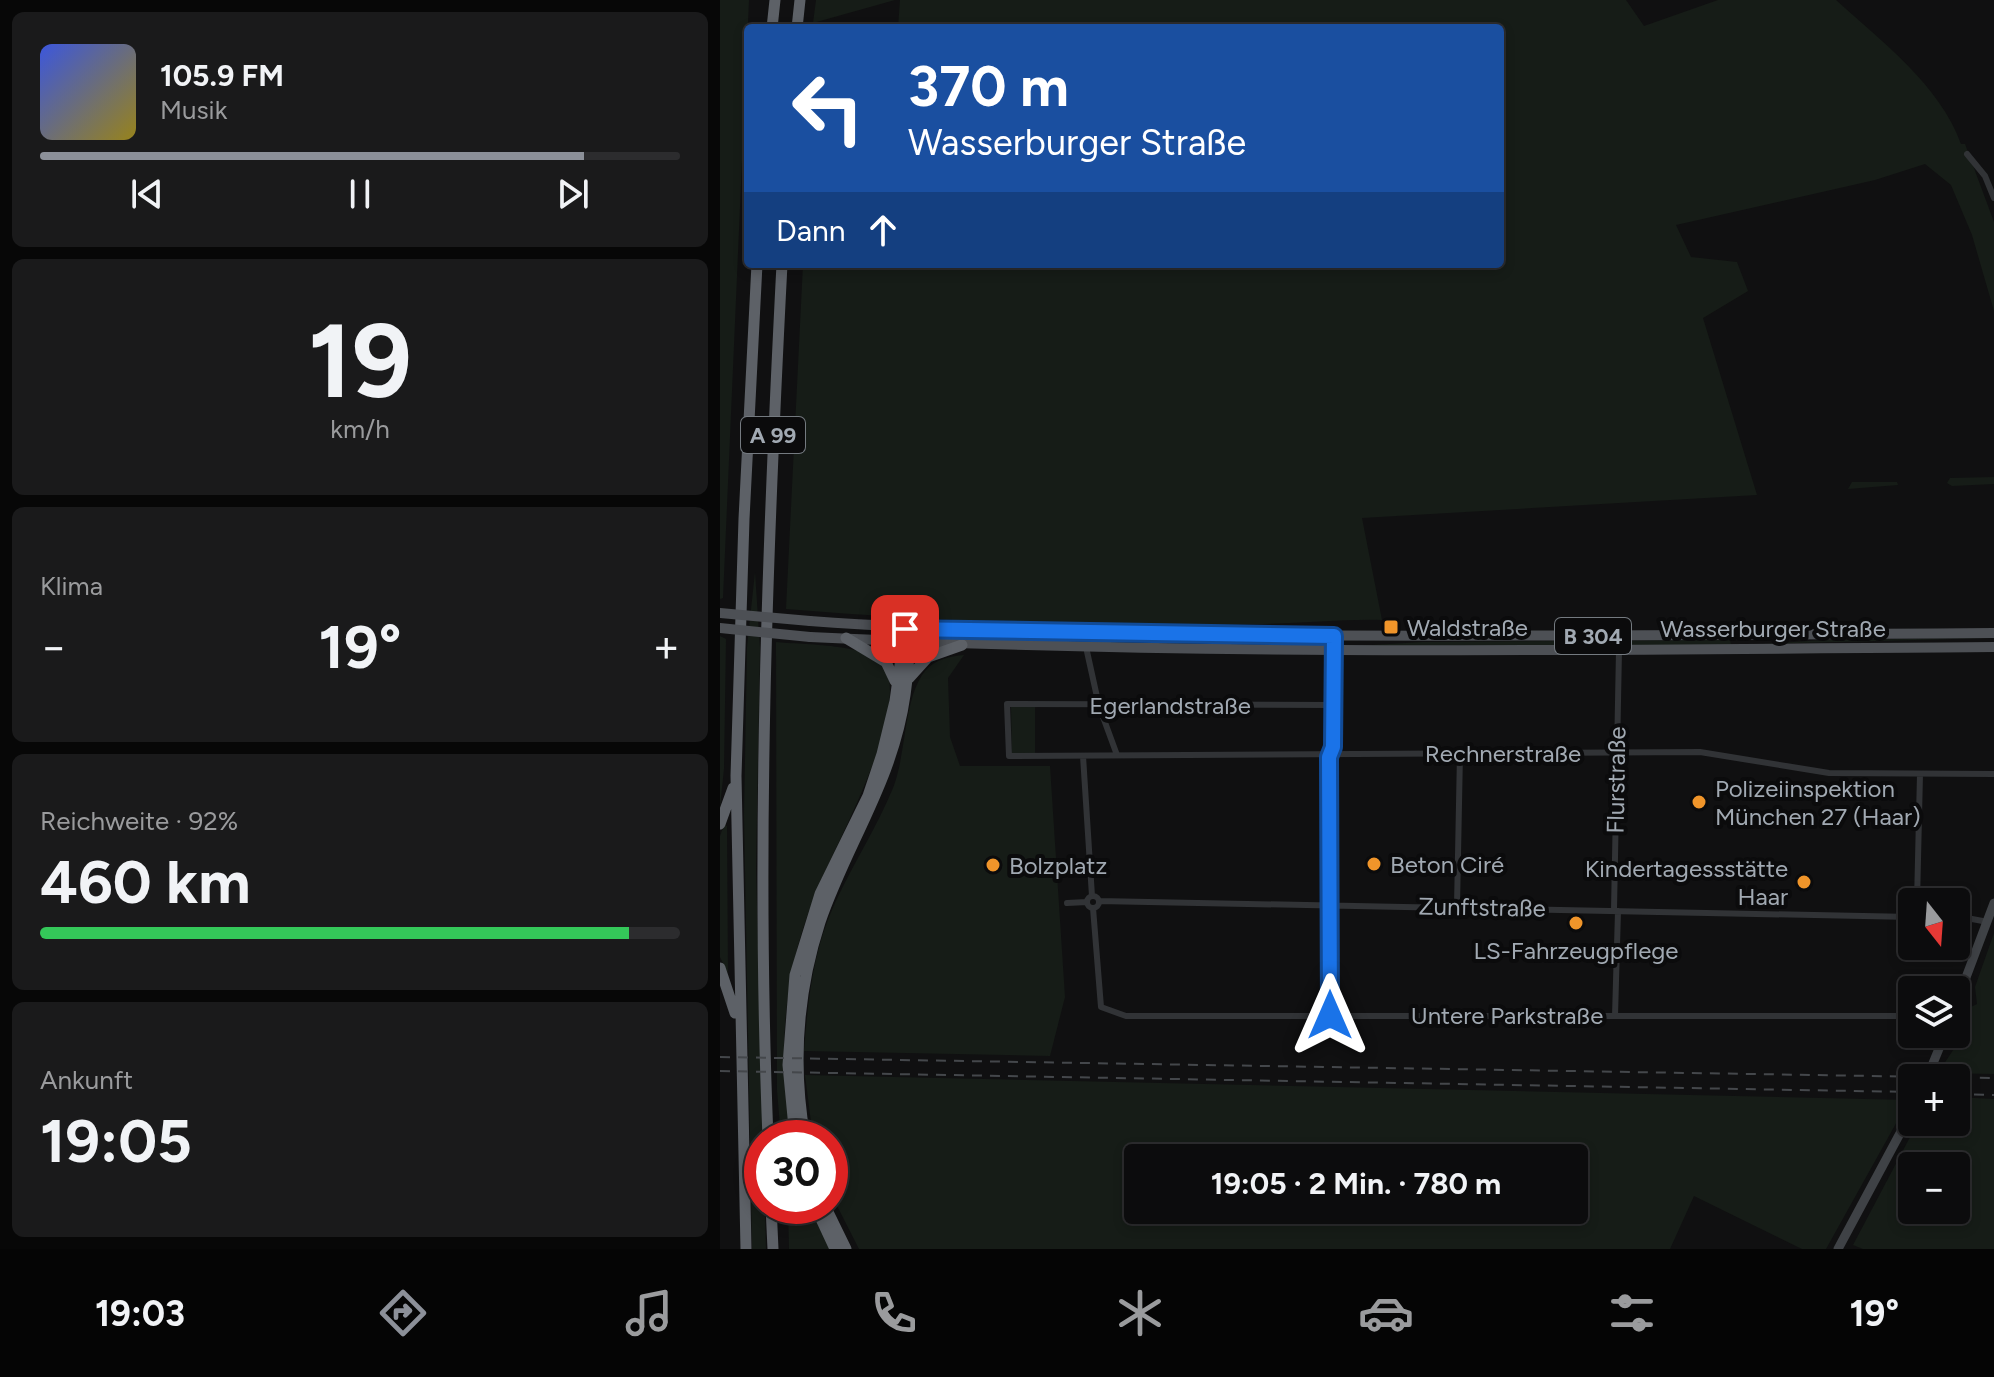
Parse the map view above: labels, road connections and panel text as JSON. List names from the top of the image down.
{
  "streets": {
    "highway": ["A 99"],
    "main road": ["Wasserburger Straße", "B 304"],
    "street": [
      "Egerlandstraße",
      "Rechnerstraße",
      "Flurstraße",
      "Zunftstraße",
      "Untere Parkstraße"
    ]
  },
  "crossings": [
    ["Wasserburger Straße", "B 304"],
    ["Wasserburger Straße", "Flurstraße"],
    ["Egerlandstraße", "Rechnerstraße"],
    ["Rechnerstraße", "Flurstraße"],
    ["Flurstraße", "Zunftstraße"],
    ["Flurstraße", "Untere Parkstraße"]
  ],
  "places": {
    "transit": ["Waldstraße"],
    "other": [
      "Polizeiinspektion München 27 (Haar)",
      "Beton Ciré",
      "Bolzplatz",
      "Kindertagessstätte Haar",
      "LS-Fahrzeugpflege"
    ]
  },
  "north": "bottom",
  "page": {
    "turn": ["370 m", "Wasserburger Straße"],
    "song": ["105.9 FM", "Musik"],
    "then": "Dann",
    "tile": [
      ["19", "km/h"],
      "Klima",
      ["Reichweite · 92%", "460 km"],
      ["Ankunft", "19:05"]
    ],
    "heat": ["−", "19°", "+"],
    "map_buttons": ["+", "−"],
    "limit": "30",
    "trip": "19:05 · 2 Min. · 780 m",
    "tabs": ["19:03", "19°"]
  }
}
